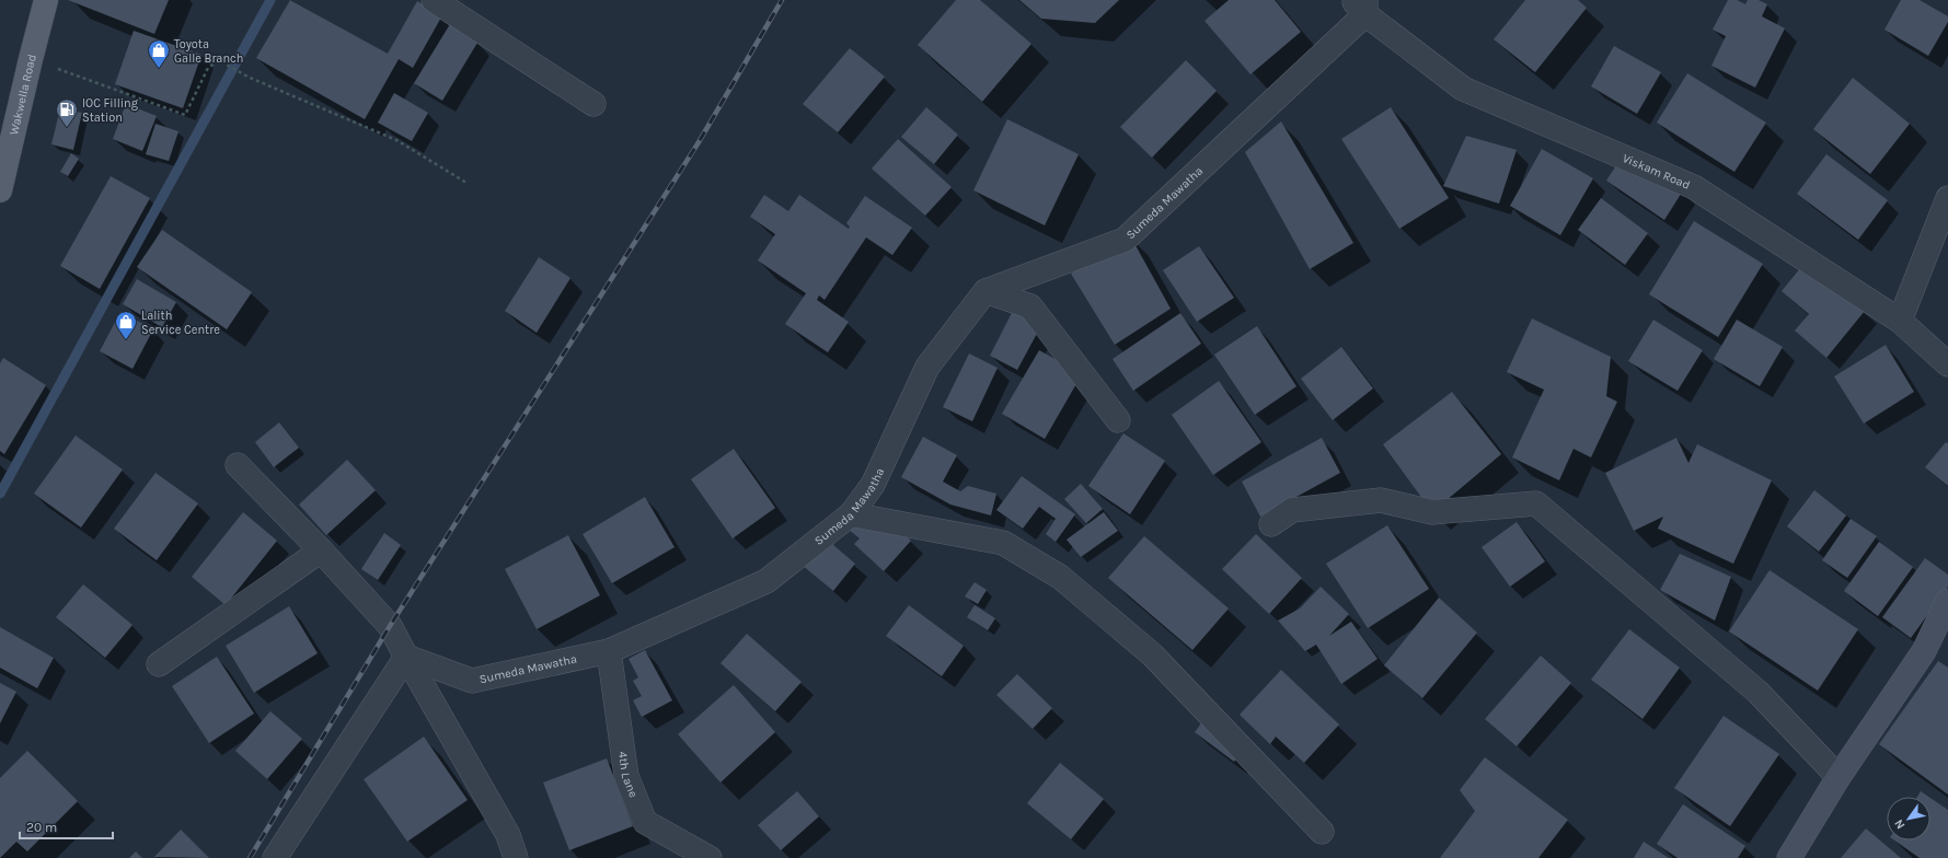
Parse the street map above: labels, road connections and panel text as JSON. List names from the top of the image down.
{
  "streets": {
    "main road": ["Wakwella Road"],
    "street": ["Viskam Road", "Sumeda Mawatha", "4th Lane"]
  },
  "crossings": [
    ["Viskam Road", "Sumeda Mawatha"],
    ["Sumeda Mawatha", "4th Lane"]
  ],
  "places": {
    "shop": ["Toyota Galle Branch", "Lalith Service Centre"],
    "fuel station": ["IOC Filling Station"]
  },
  "scale_bar": "20 m",
  "north": "bottom left"
}
